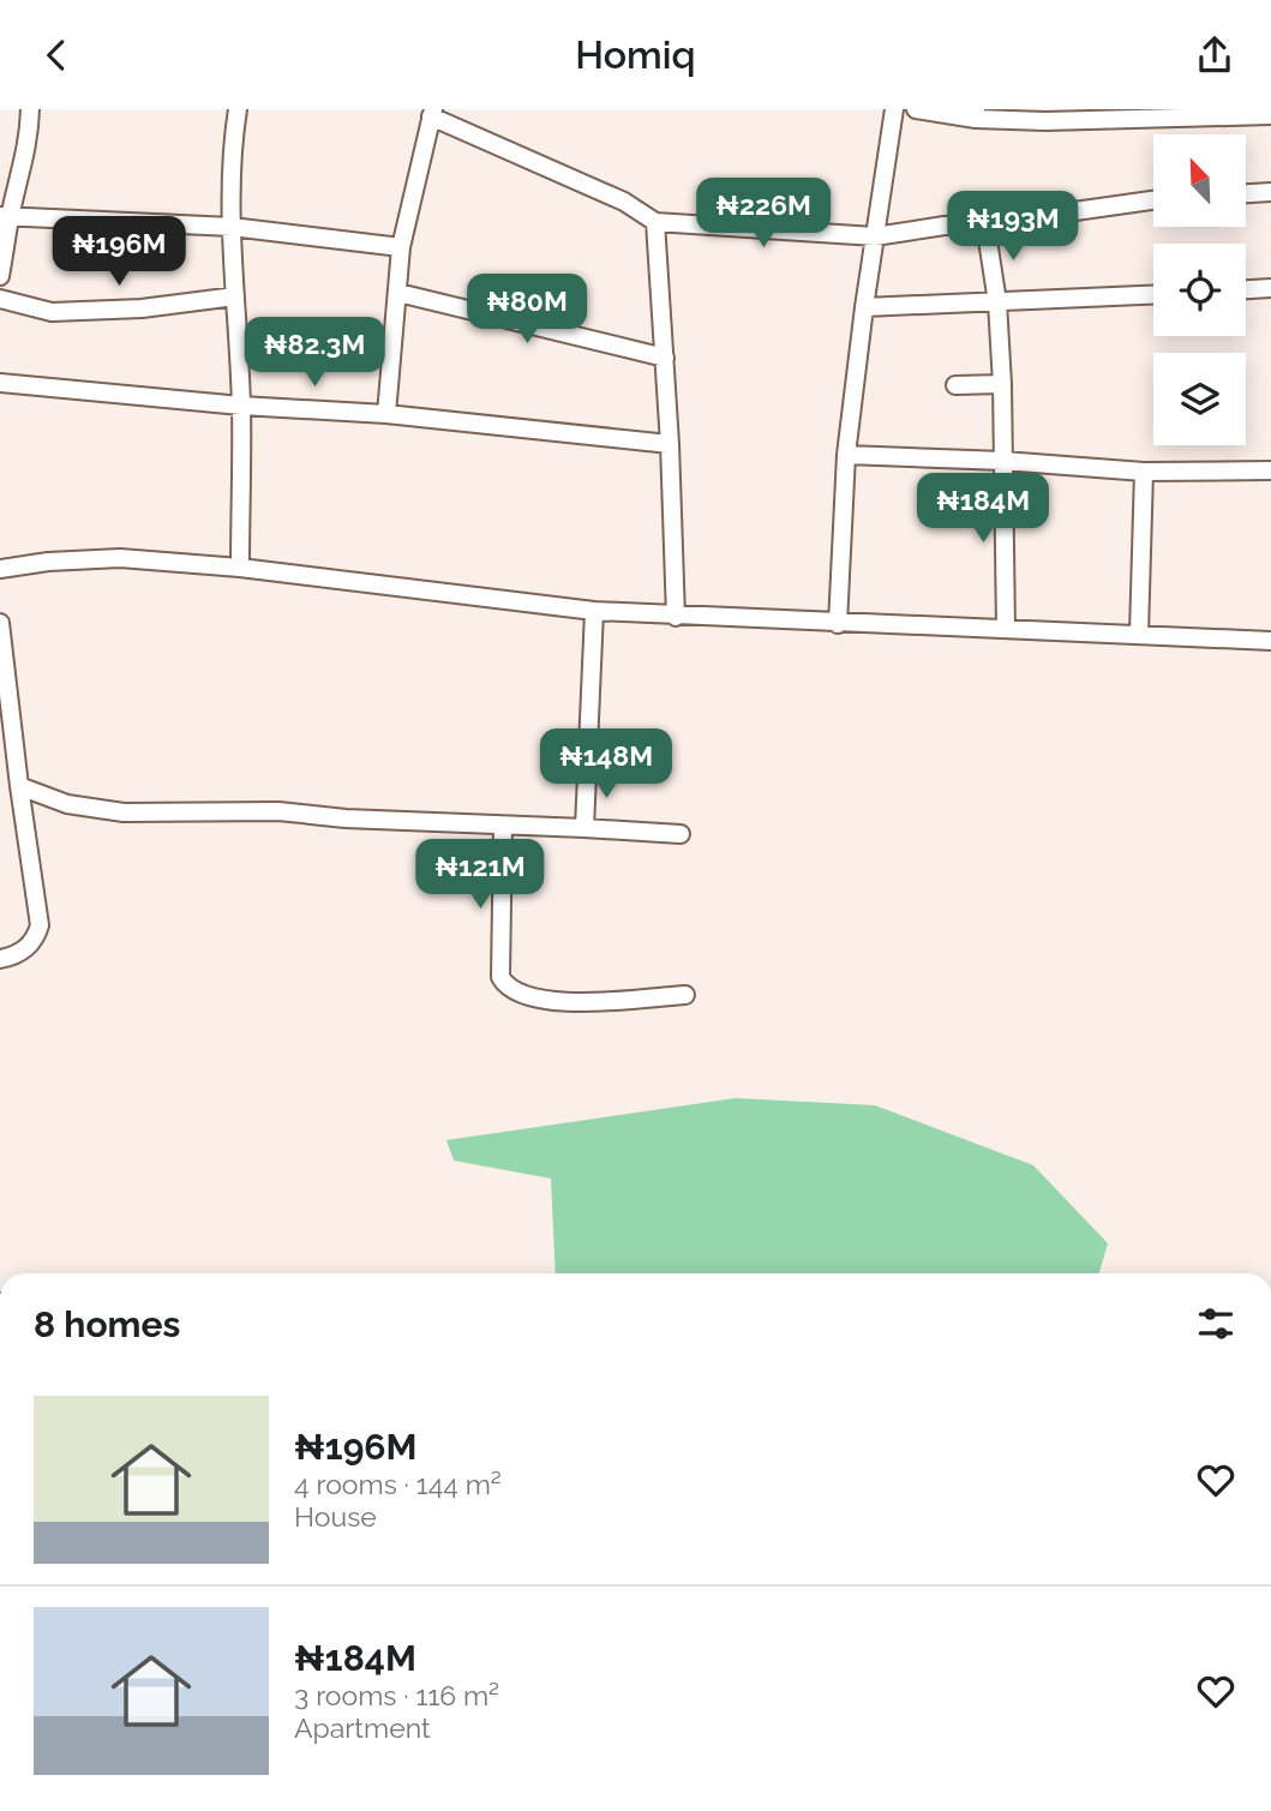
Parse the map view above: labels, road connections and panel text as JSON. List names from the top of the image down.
{
  "north": "top left",
  "page": {
    "header": "Homiq",
    "price": [
      "₦226M",
      "₦193M",
      "₦196M",
      "₦80M",
      "₦82.3M",
      "₦184M",
      "₦148M",
      "₦121M"
    ],
    "heading": "8 homes",
    "list": [
      {
        "name": "₦196M",
        "note": "4 rooms · 144 m² · House"
      },
      {
        "name": "₦184M",
        "note": "3 rooms · 116 m² · Apartment"
      }
    ]
  }
}
